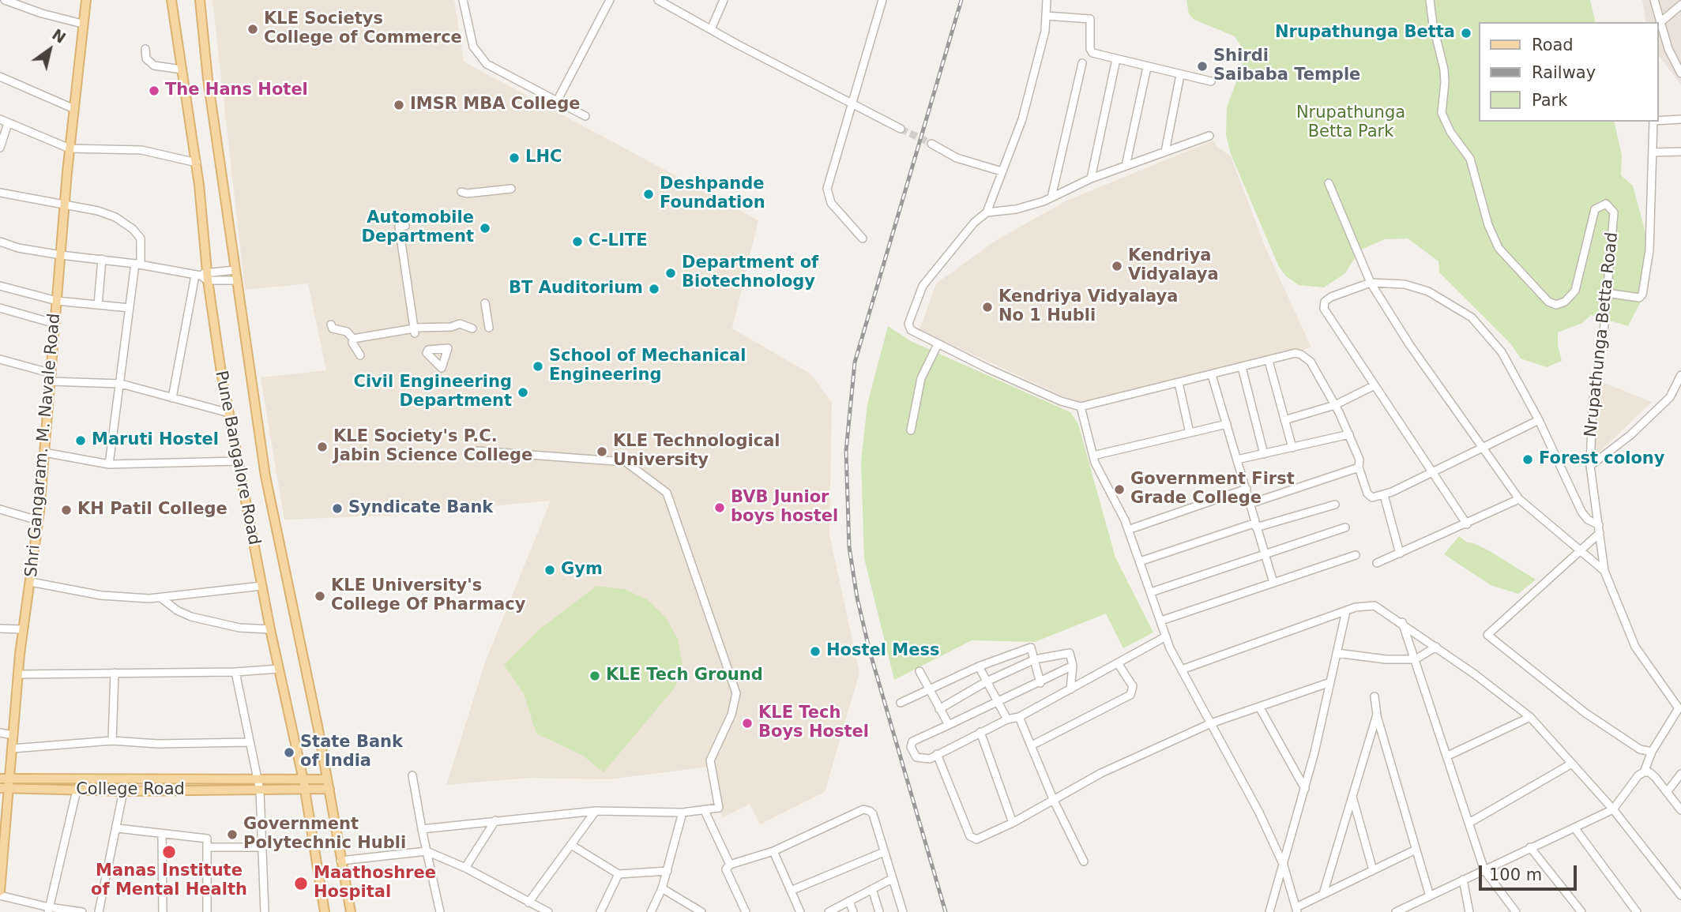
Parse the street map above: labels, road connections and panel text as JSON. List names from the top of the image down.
{
  "streets": {
    "main road": ["Shri Gangaram. M. Navale Road", "Pune Bangalore Road", "College Road"],
    "street": ["Nrupathunga Betta Road"]
  },
  "crossings": [
    ["Shri Gangaram. M. Navale Road", "College Road"],
    ["Pune Bangalore Road", "College Road"]
  ],
  "parks": ["Nrupathunga Betta Park"],
  "places": [
    "KLE Societys College of Commerce",
    "Nrupathunga Betta",
    "Shirdi Saibaba Temple",
    "The Hans Hotel",
    "IMSR MBA College",
    "LHC",
    "Deshpande Foundation",
    "Automobile Department",
    "C-LITE",
    "Kendriya Vidyalaya",
    "Department of Biotechnology",
    "BT Auditorium",
    "Kendriya Vidyalaya No 1 Hubli",
    "School of Mechanical Engineering",
    "Civil Engineering Department",
    "Maruti Hostel",
    "KLE Society's P.C. Jabin Science College",
    "KLE Technological University",
    "Forest colony",
    "Government First Grade College",
    "BVB Junior boys hostel",
    "Syndicate Bank",
    "KH Patil College",
    "Gym",
    "KLE University's College Of Pharmacy",
    "Hostel Mess",
    "KLE Tech Ground",
    "KLE Tech Boys Hostel",
    "State Bank of India",
    "Government Polytechnic Hubli",
    "Manas Institute of Mental Health",
    "Maathoshree Hospital"
  ],
  "legend": ["Road", "Railway", "Park"],
  "scale_bar": "100 m",
  "north": "top right"
}
